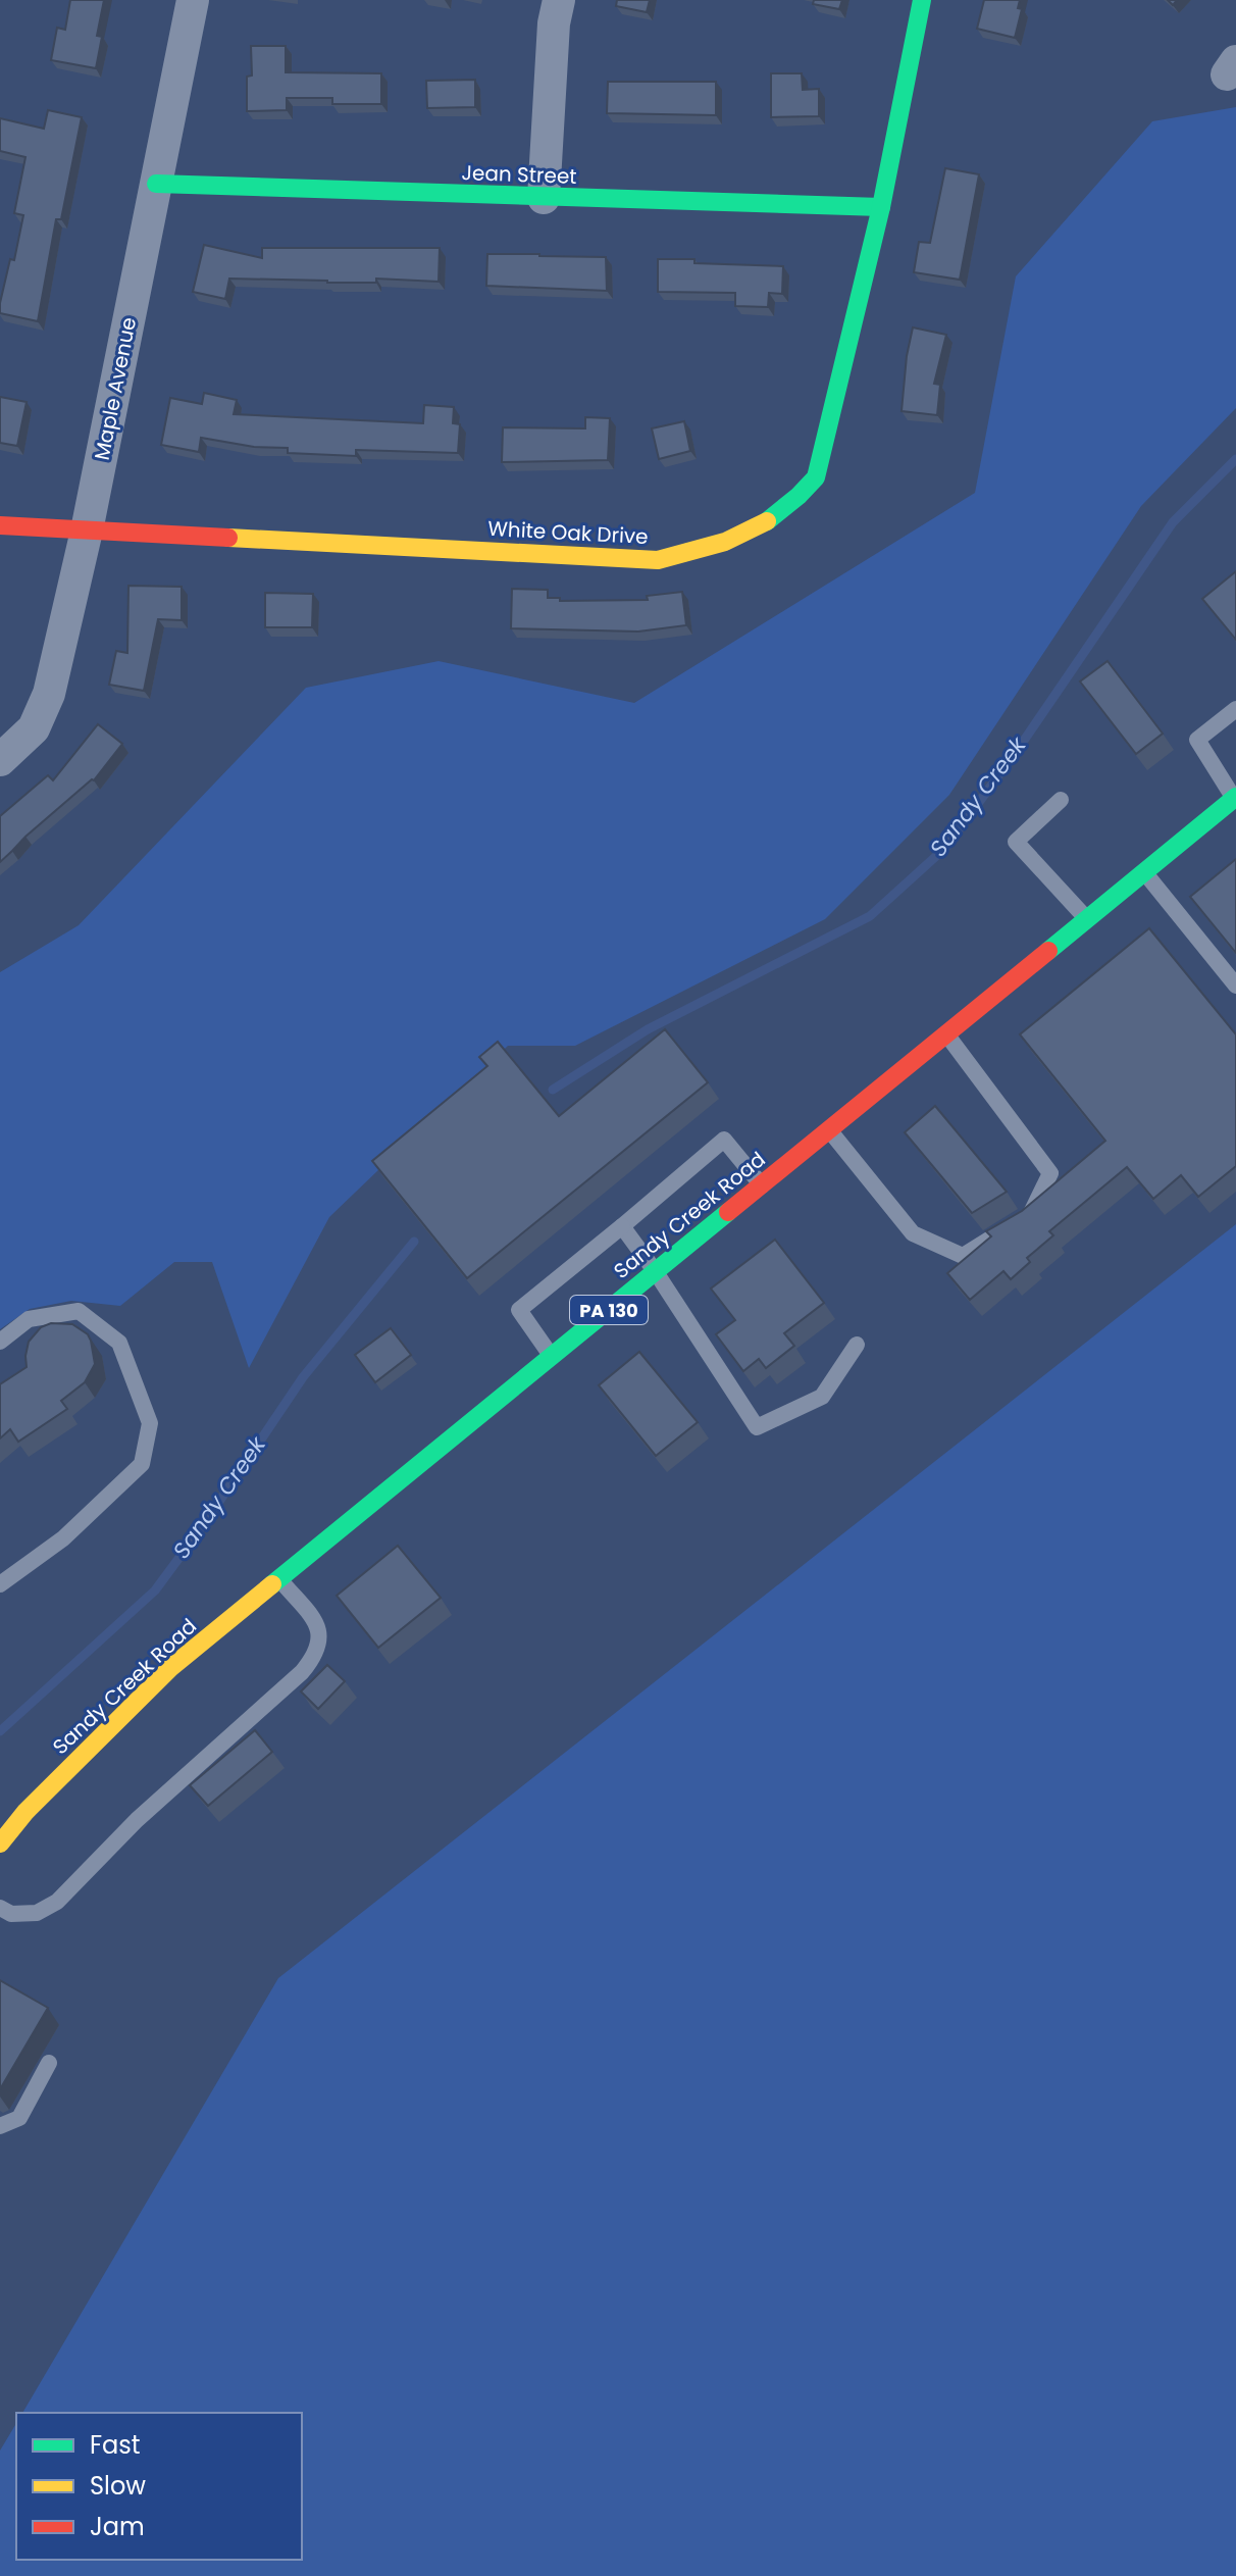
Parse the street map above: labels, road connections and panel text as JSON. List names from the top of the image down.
{
  "streets": {
    "street": [
      "Jean Street",
      "Maple Avenue",
      "White Oak Drive",
      "Sandy Creek Road",
      "PA 130"
    ]
  },
  "crossings": [
    ["Jean Street", "Maple Avenue"],
    ["Jean Street", "White Oak Drive"],
    ["Maple Avenue", "White Oak Drive"]
  ],
  "water": ["Sandy Creek"],
  "legend": ["Fast", "Slow", "Jam"]
}
